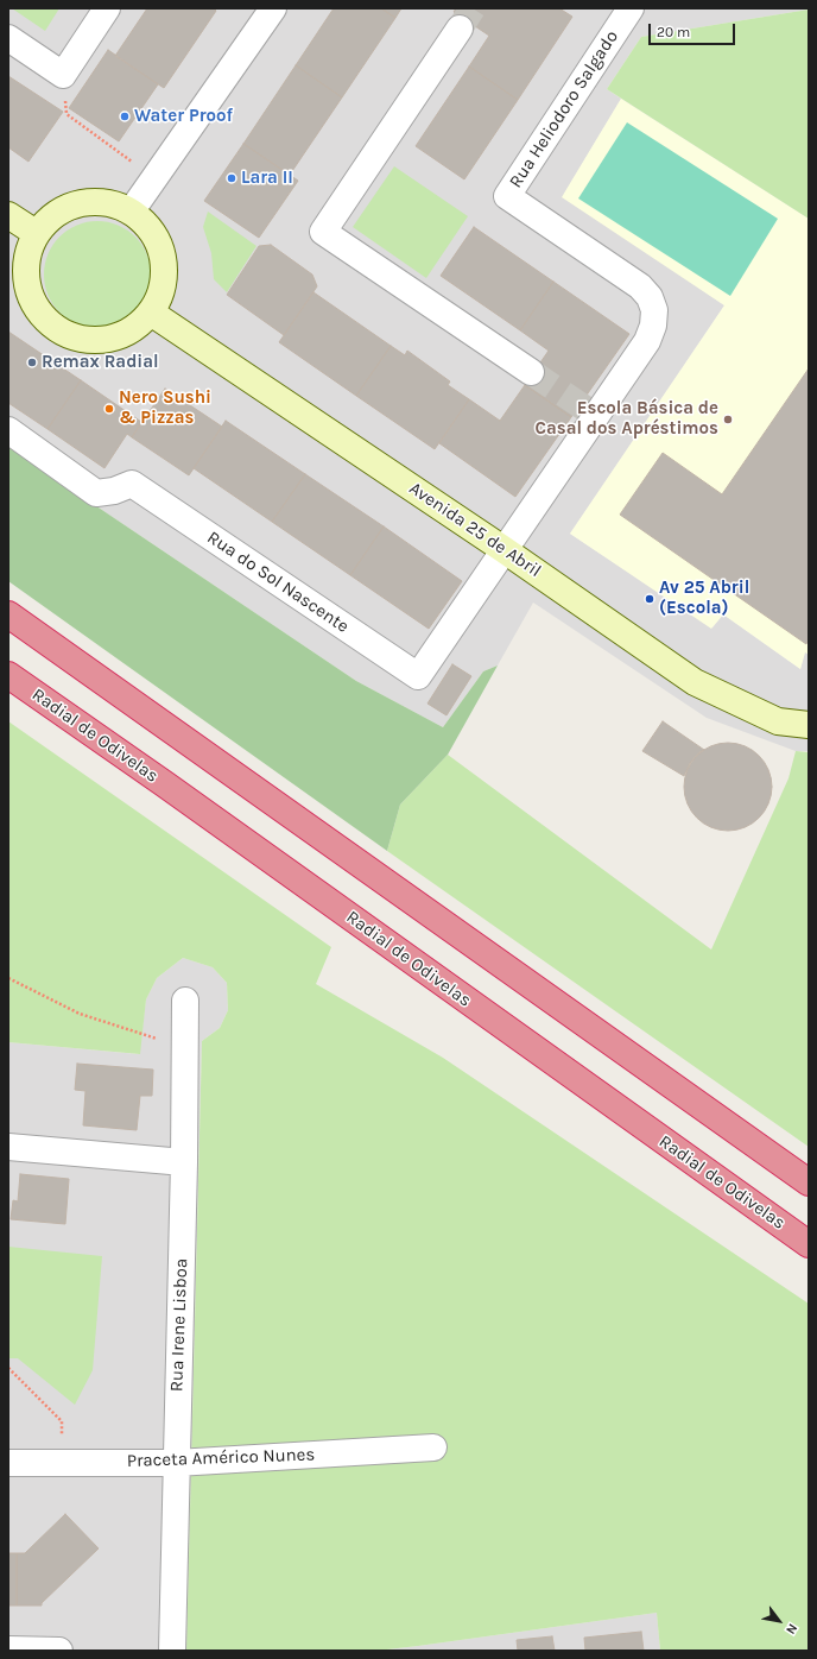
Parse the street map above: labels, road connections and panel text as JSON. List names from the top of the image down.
{
  "streets": {
    "highway": ["Radial de Odivelas"],
    "street": [
      "Rua Heliodoro Salgado",
      "Avenida 25 de Abril",
      "Rua do Sol Nascente",
      "Rua Irene Lisboa",
      "Praceta Américo Nunes"
    ]
  },
  "crossings": [
    ["Rua Heliodoro Salgado", "Avenida 25 de Abril"],
    ["Rua Heliodoro Salgado", "Rua do Sol Nascente"],
    ["Avenida 25 de Abril", "Rua do Sol Nascente"],
    ["Rua Irene Lisboa", "Praceta Américo Nunes"]
  ],
  "places": [
    "Water Proof",
    "Lara II",
    "Remax Radial",
    "Nero Sushi & Pizzas",
    "Escola Básica de Casal dos Apréstimos",
    "Av 25 Abril (Escola)"
  ],
  "scale_bar": "20 m",
  "north": "bottom right"
}
